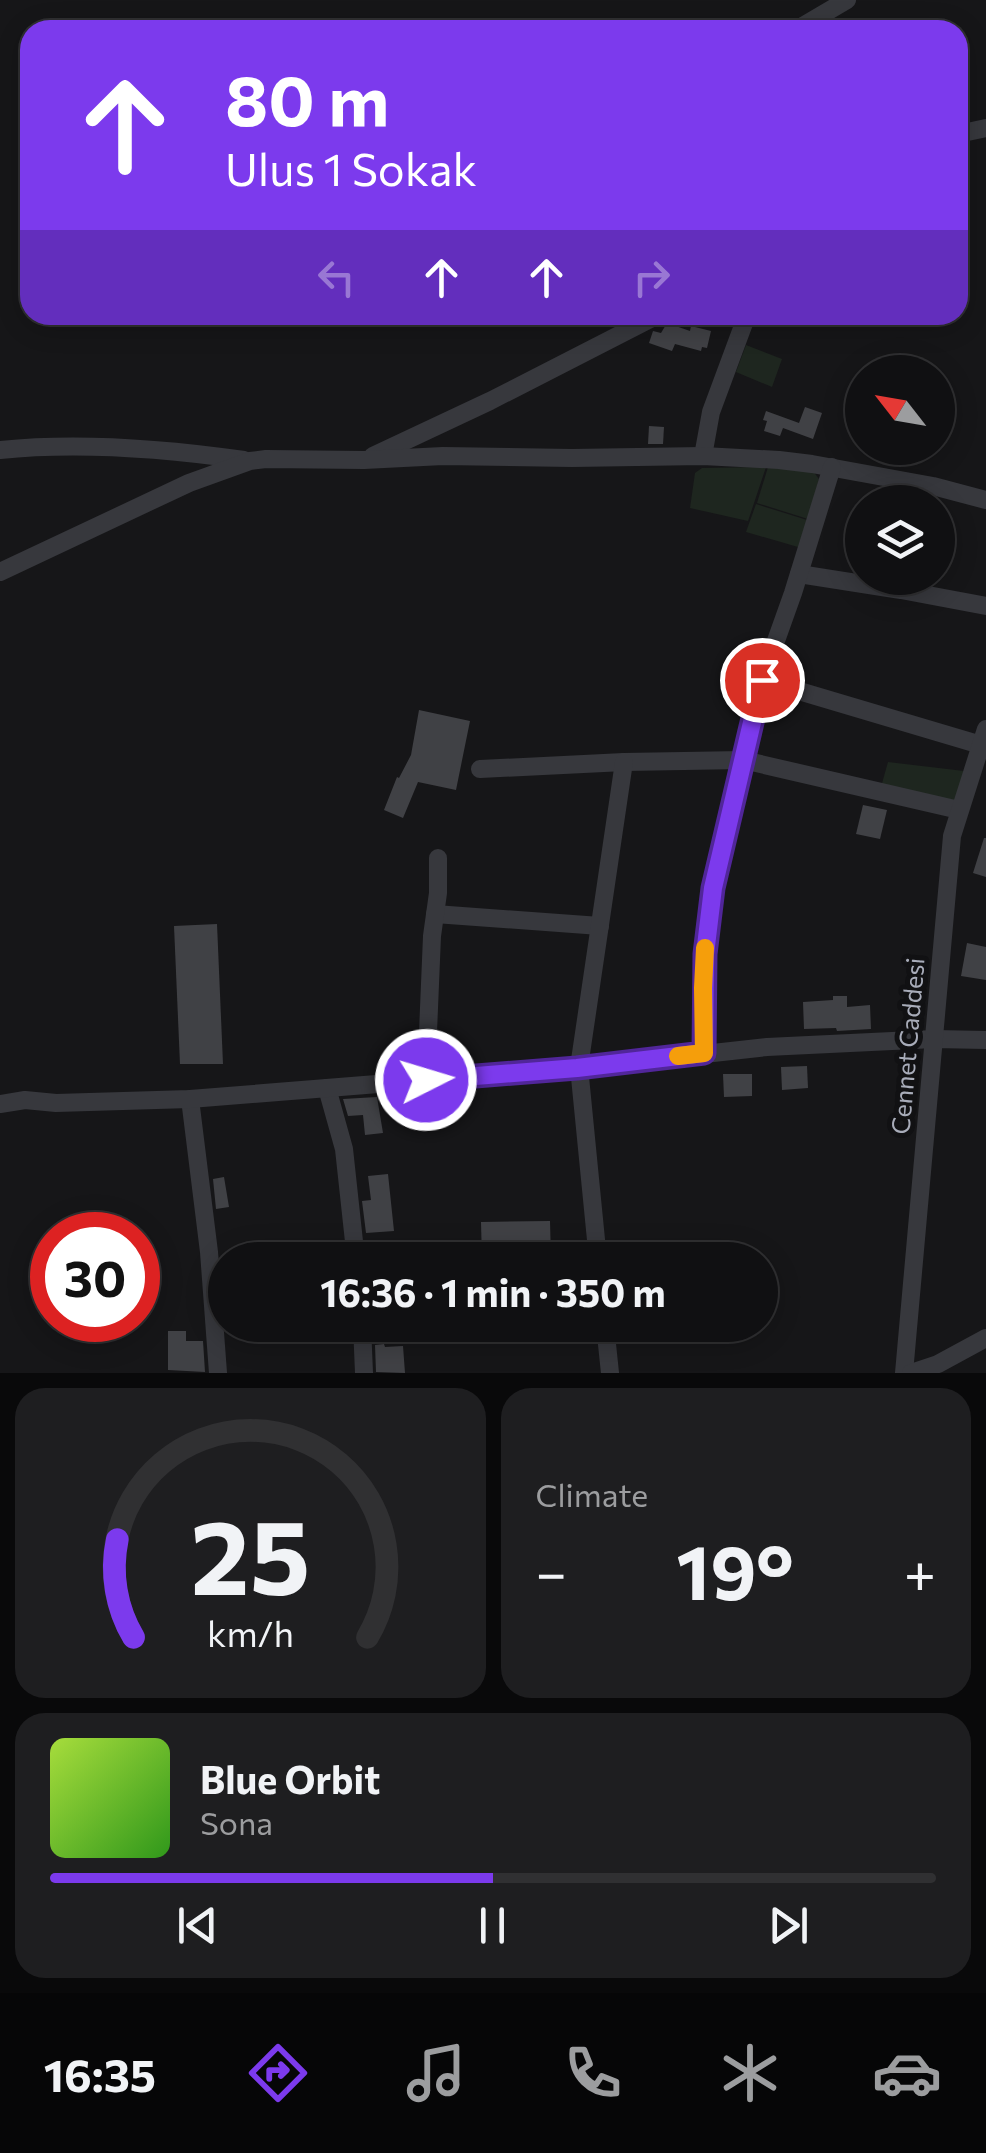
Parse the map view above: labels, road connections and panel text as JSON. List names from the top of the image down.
{
  "streets": {
    "street": ["Cennet Caddesi"]
  },
  "north": "top left",
  "page": {
    "turn": ["80 m", "Ulus 1 Sokak"],
    "limit": "30",
    "trip": "16:36 · 1 min · 350 m",
    "tile": "Climate",
    "heat": ["−", "19°", "+"],
    "song": ["Blue Orbit", "Sona"],
    "tabs": "16:35",
    "gauge": ["25", "km/h"]
  }
}
